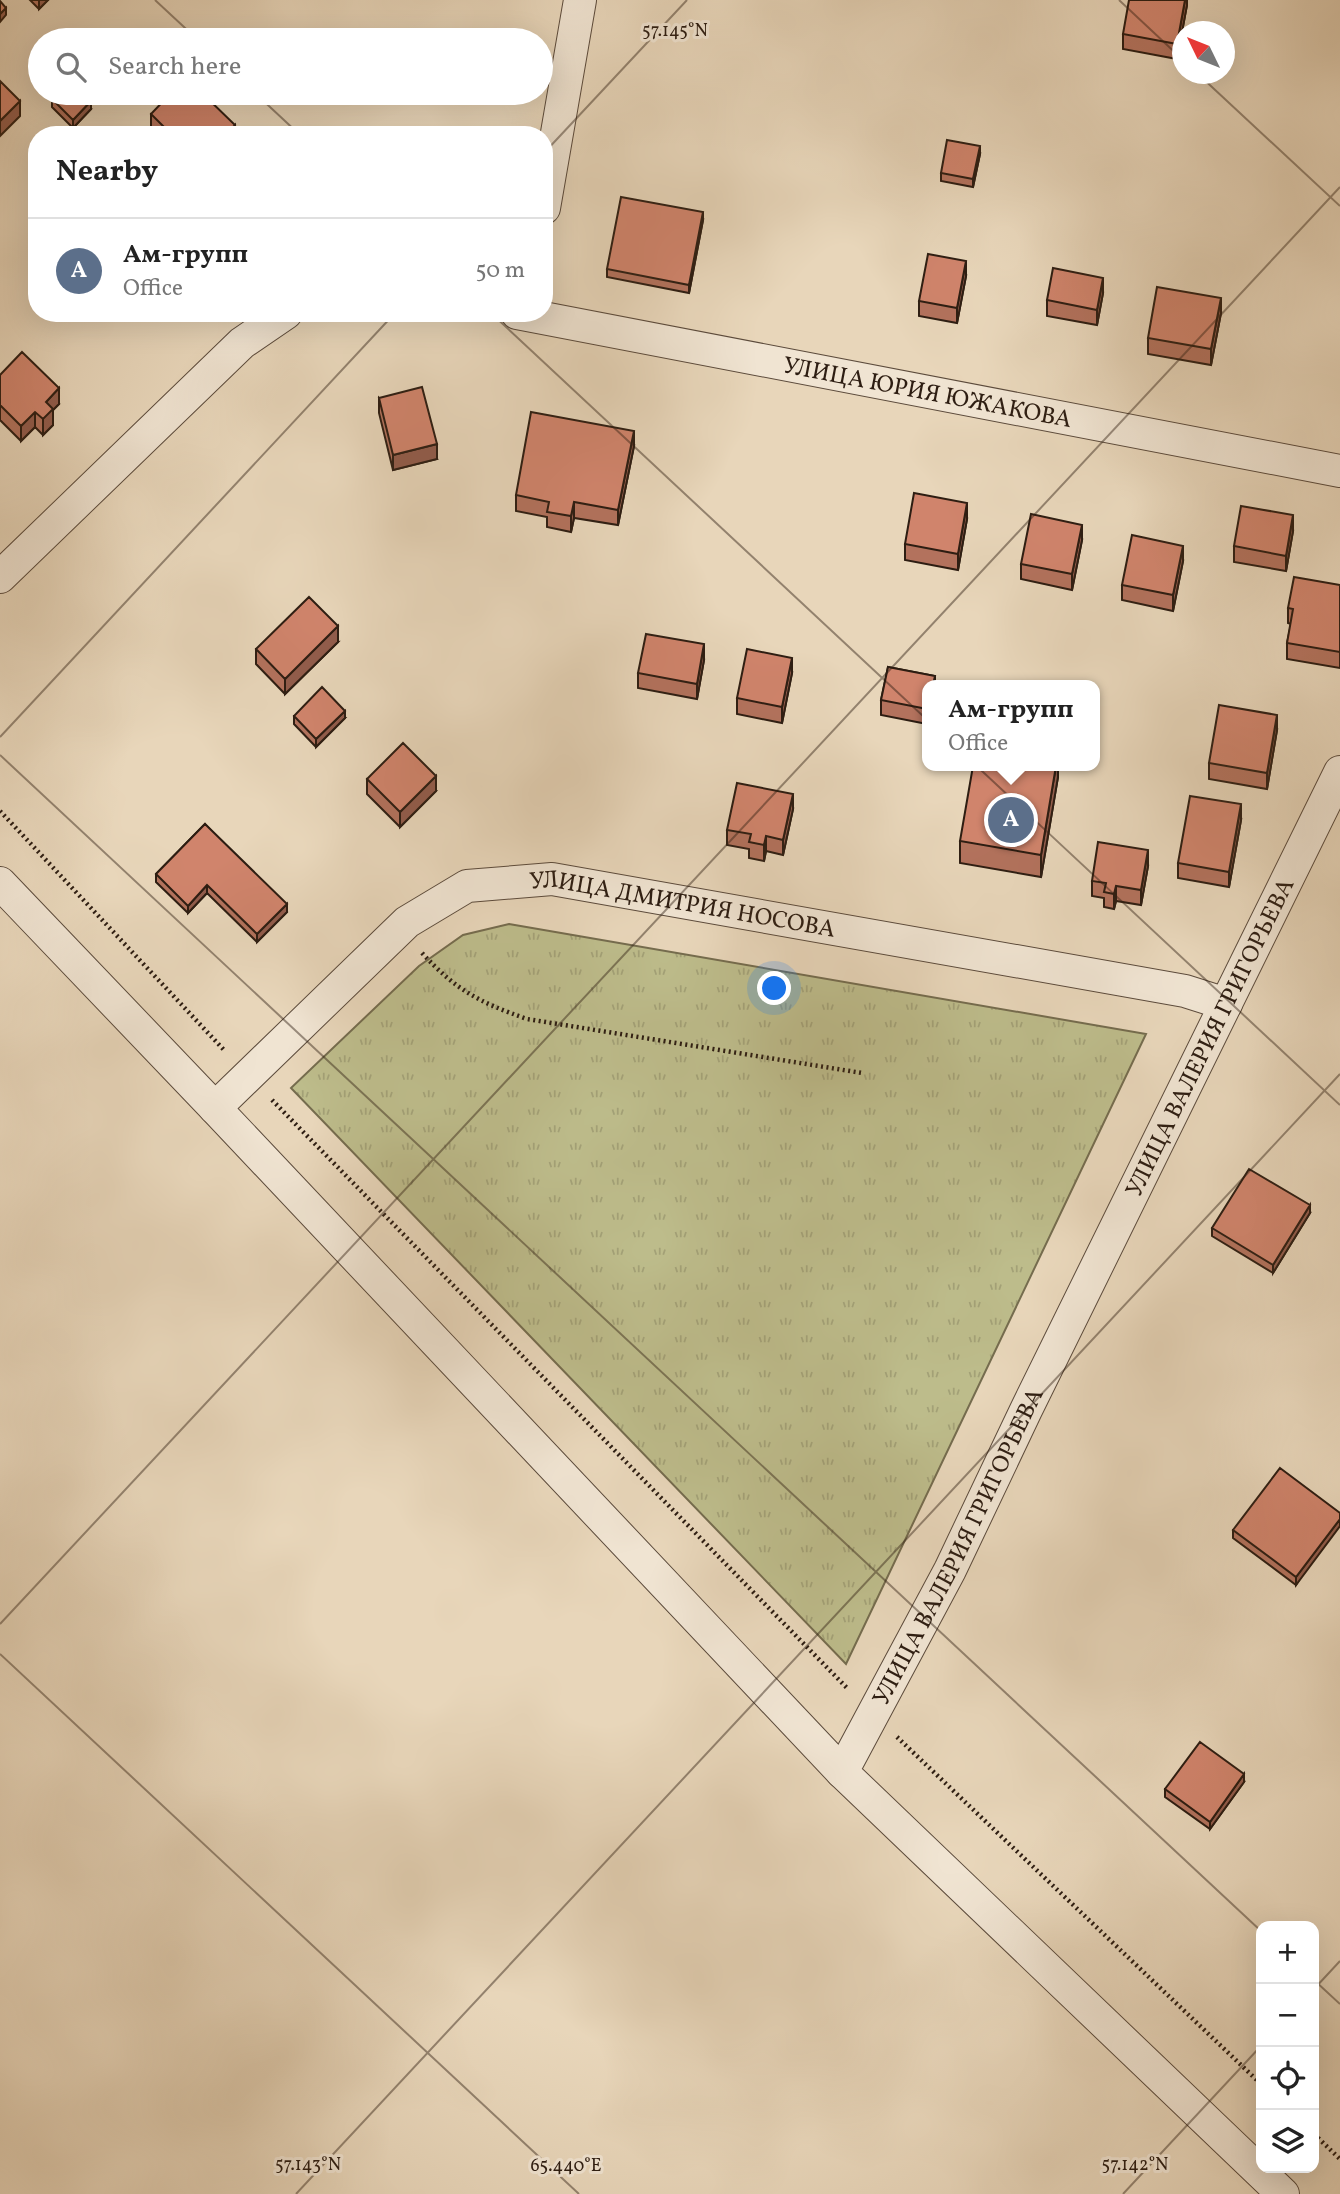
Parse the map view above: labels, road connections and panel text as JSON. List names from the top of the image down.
{
  "streets": {
    "street": ["УЛИЦА ЮРИЯ ЮЖАКОВА", "УЛИЦА ДМИТРИЯ НОСОВА", "УЛИЦА ВАЛЕРИЯ ГРИГОРЬЕВА"]
  },
  "crossings": [
    ["УЛИЦА ДМИТРИЯ НОСОВА", "УЛИЦА ВАЛЕРИЯ ГРИГОРЬЕВА"]
  ],
  "north": "top left",
  "page": {
    "search": "Search here",
    "heading": "Nearby",
    "list": [
      {
        "mark": "A",
        "name": "Ам-групп",
        "note": "Office",
        "value": "50 m"
      }
    ],
    "popup": ["Ам-групп", "Office"],
    "pins": "A",
    "map_buttons": ["+", "−"]
  },
  "coordinates": [
    "57.145°N",
    "57.143°N",
    "57.142°N",
    "65.440°E"
  ]
}
